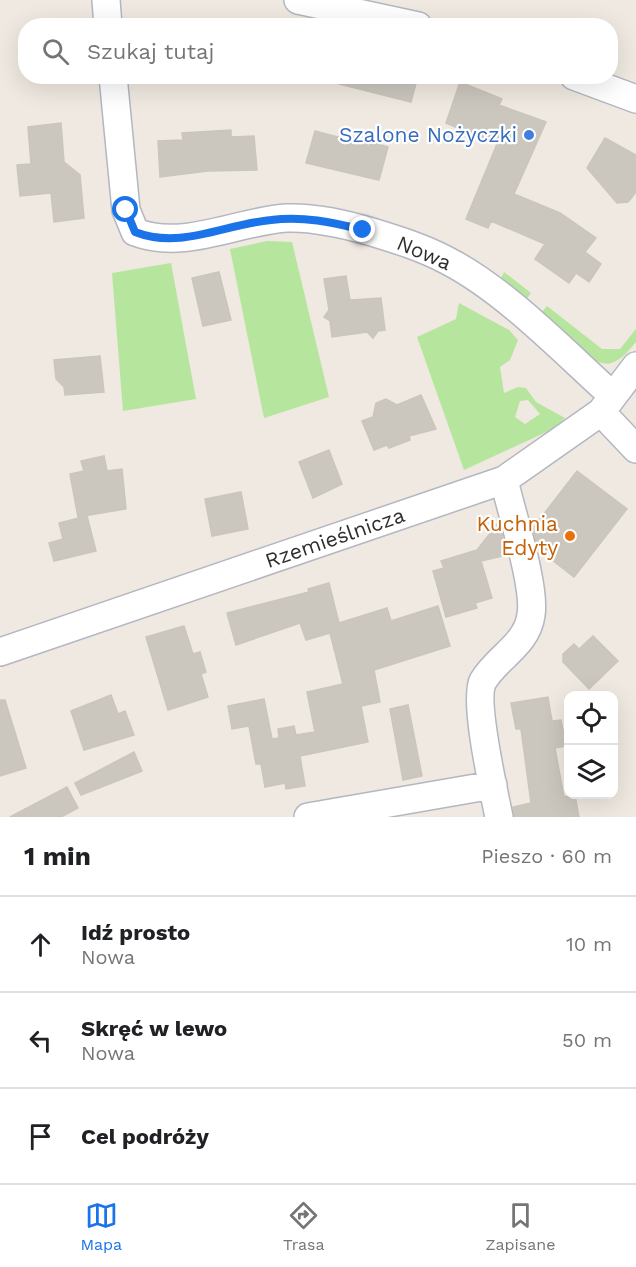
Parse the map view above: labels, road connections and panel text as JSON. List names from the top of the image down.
{
  "streets": {
    "street": ["Nowa", "Rzemieślnicza"]
  },
  "crossings": [
    ["Nowa", "Rzemieślnicza"]
  ],
  "places": ["Szalone Nożyczki", "Kuchnia Edyty"],
  "page": {
    "search": "Szukaj tutaj",
    "heading": ["1 min", "Pieszo · 60 m"],
    "list": [
      ["Idź prosto", "Nowa", "10 m"],
      ["Skręć w lewo", "Nowa", "50 m"],
      "Cel podróży"
    ],
    "nav": ["Mapa", "Trasa", "Zapisane"]
  }
}
